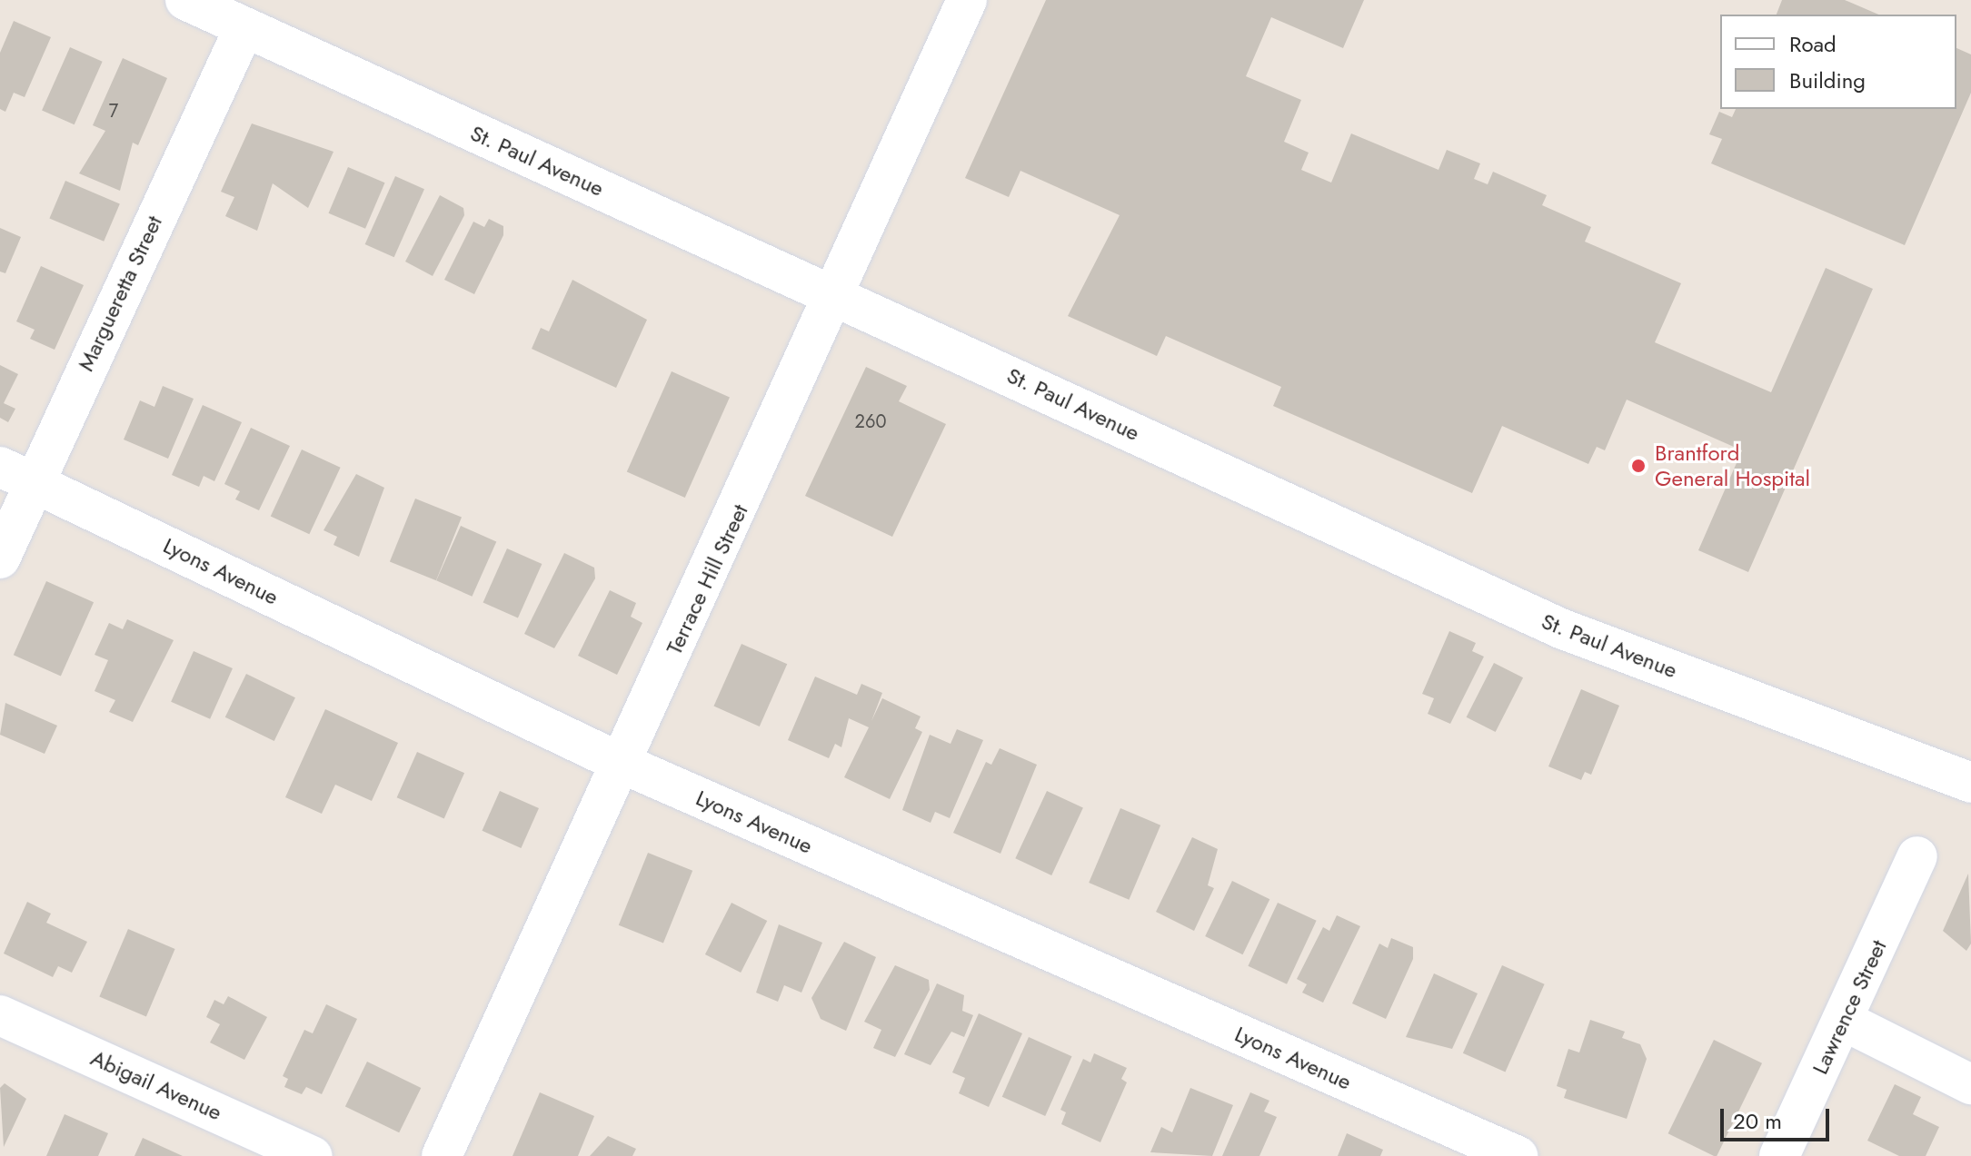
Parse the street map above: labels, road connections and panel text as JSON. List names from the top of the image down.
{
  "streets": {
    "street": [
      "St. Paul Avenue",
      "Margueretta Street",
      "Lyons Avenue",
      "Terrace Hill Street",
      "Lawrence Street",
      "Abigail Avenue"
    ]
  },
  "crossings": [
    ["St. Paul Avenue", "Margueretta Street"],
    ["St. Paul Avenue", "Terrace Hill Street"],
    ["Margueretta Street", "Lyons Avenue"],
    ["Lyons Avenue", "Terrace Hill Street"]
  ],
  "places": ["Brantford General Hospital"],
  "house_numbers": ["7", "260"],
  "legend": ["Road", "Building"],
  "scale_bar": "20 m"
}
